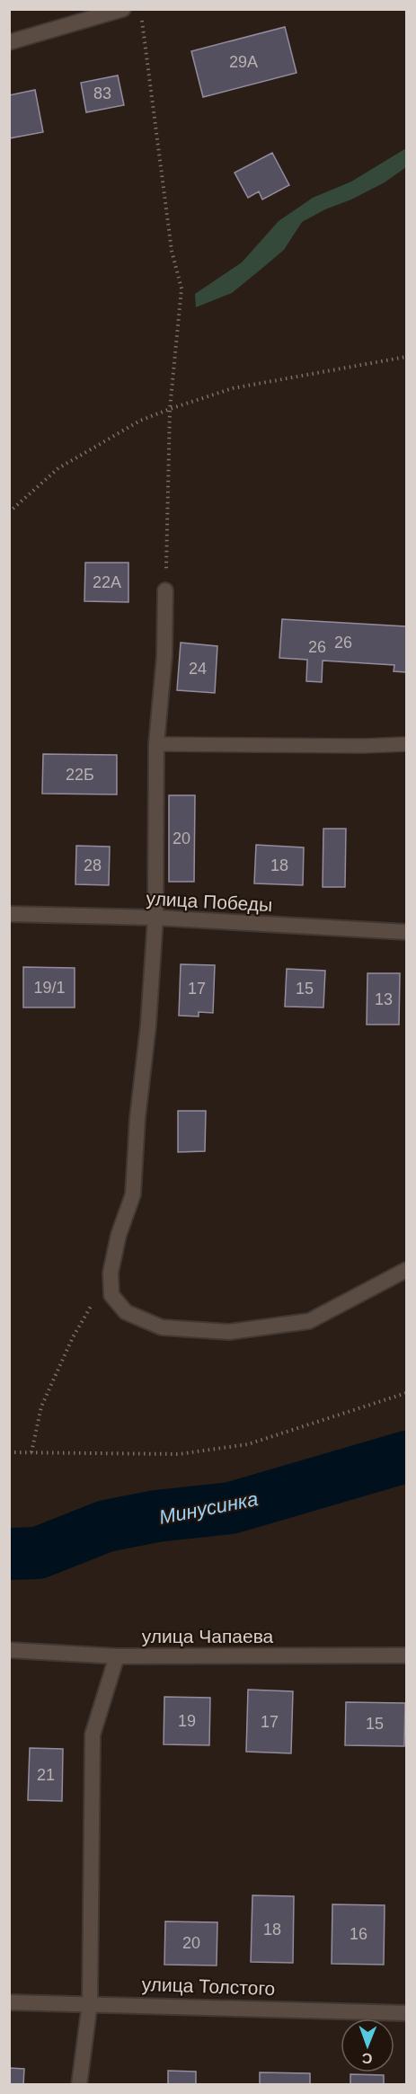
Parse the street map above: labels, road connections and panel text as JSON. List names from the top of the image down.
{
  "streets": {
    "street": ["улица Победы", "улица Чапаева", "улица Толстого"]
  },
  "water": ["Минусинка"],
  "house_numbers": [
    "29А",
    "83",
    "22А",
    "26",
    "26",
    "24",
    "22Б",
    "20",
    "28",
    "18",
    "19/1",
    "17",
    "15",
    "13",
    "19",
    "17",
    "15",
    "21",
    "18",
    "16",
    "20"
  ],
  "north": "bottom"
}
